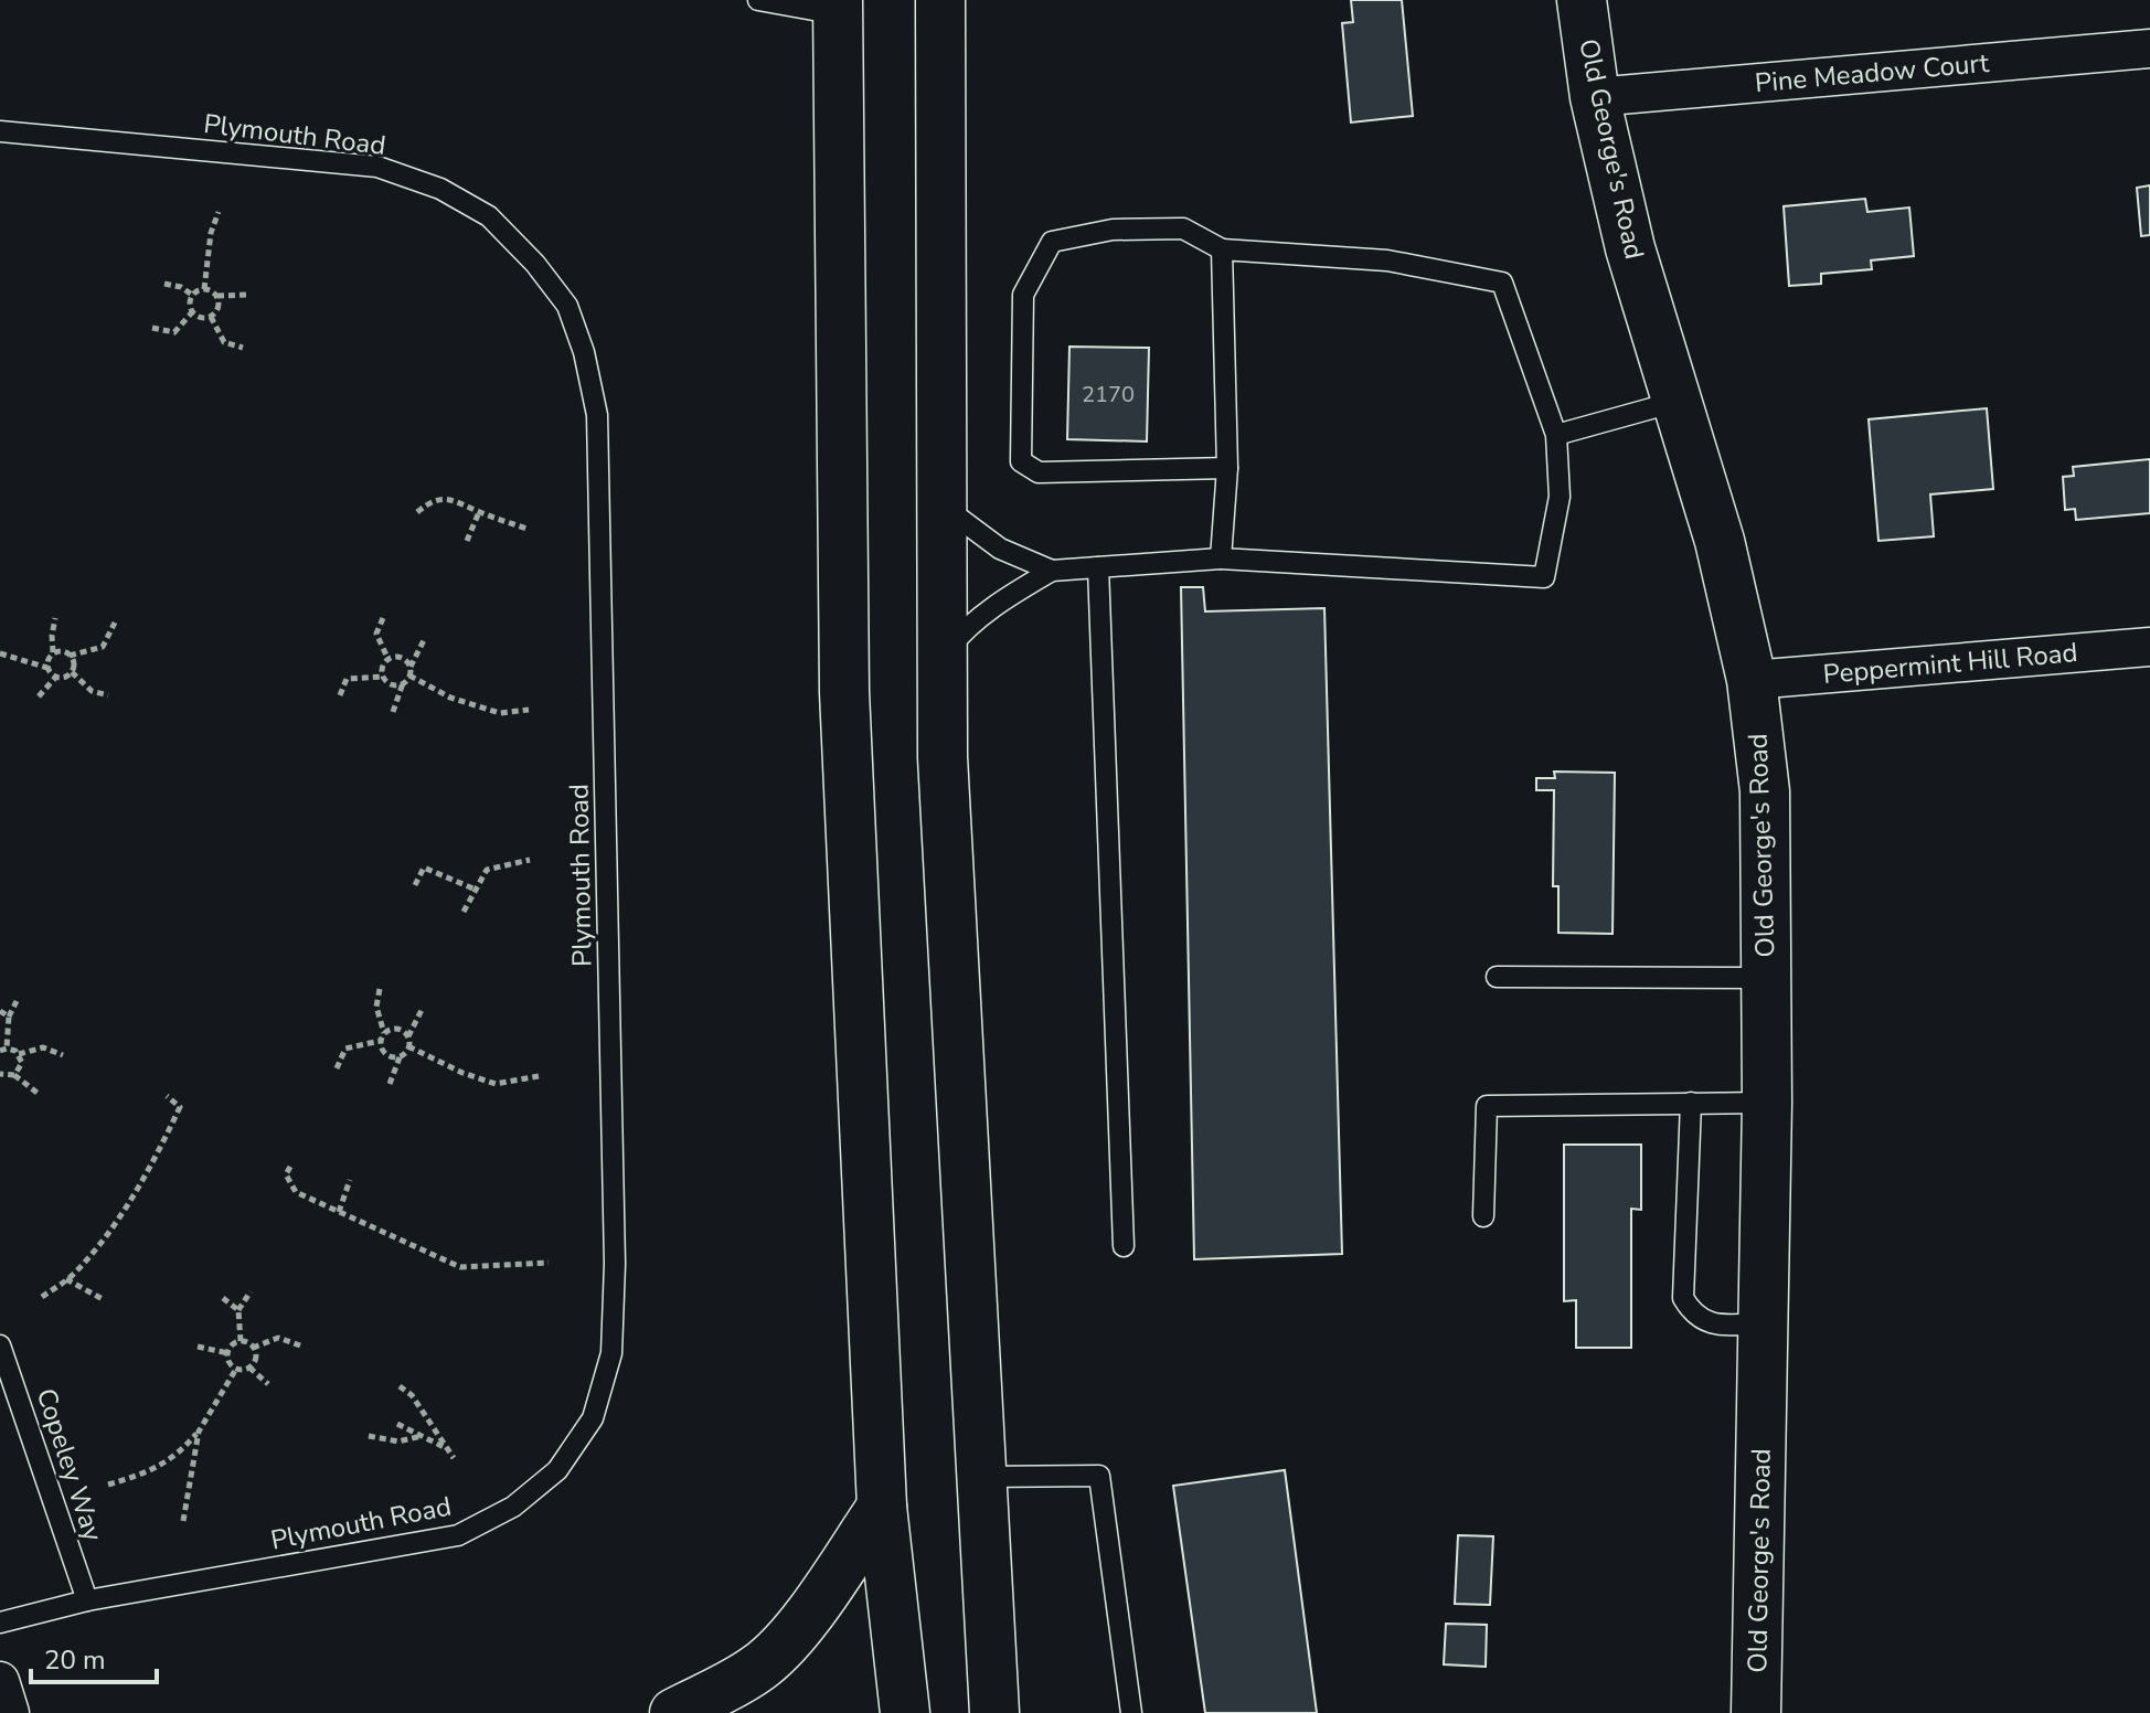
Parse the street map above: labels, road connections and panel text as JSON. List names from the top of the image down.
{
  "streets": {
    "main road": ["Old George's Road"],
    "street": ["Pine Meadow Court", "Peppermint Hill Road"],
    "lane": ["Plymouth Road", "Copeley Way"]
  },
  "crossings": [
    ["Pine Meadow Court", "Old George's Road"],
    ["Plymouth Road", "Copeley Way"],
    ["Old George's Road", "Peppermint Hill Road"]
  ],
  "house_numbers": ["2170"],
  "scale_bar": "20 m"
}
